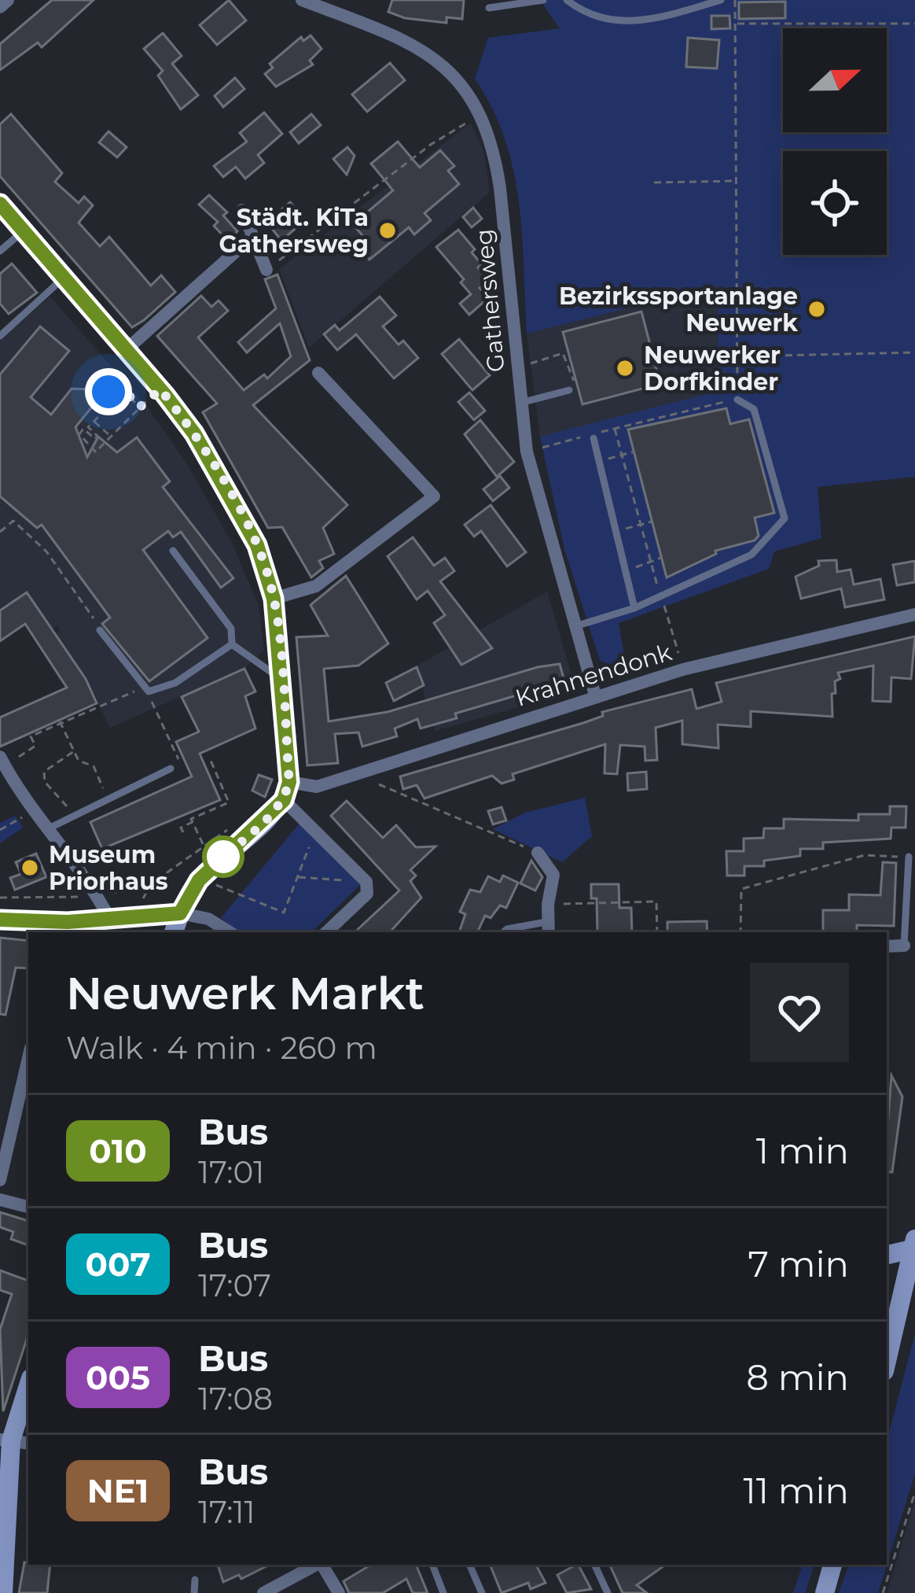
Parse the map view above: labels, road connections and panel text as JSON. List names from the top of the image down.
{
  "streets": {
    "street": ["Gathersweg", "Krahnendonk"]
  },
  "crossings": [
    ["Gathersweg", "Krahnendonk"]
  ],
  "places": [
    "Städt. KiTa Gathersweg",
    "Bezirkssportanlage Neuwerk",
    "Neuwerker Dorfkinder",
    "Museum Priorhaus"
  ],
  "lines": ["bus line 010"],
  "north": "right",
  "page": {
    "heading": ["Neuwerk Markt", "Walk · 4 min · 260 m"],
    "list": [
      {
        "mark": "010",
        "name": "Bus",
        "note": "17:01",
        "value": "1 min"
      },
      {
        "mark": "007",
        "name": "Bus",
        "note": "17:07",
        "value": "7 min"
      },
      {
        "mark": "005",
        "name": "Bus",
        "note": "17:08",
        "value": "8 min"
      },
      {
        "mark": "NE1",
        "name": "Bus",
        "note": "17:11",
        "value": "11 min"
      }
    ]
  }
}
